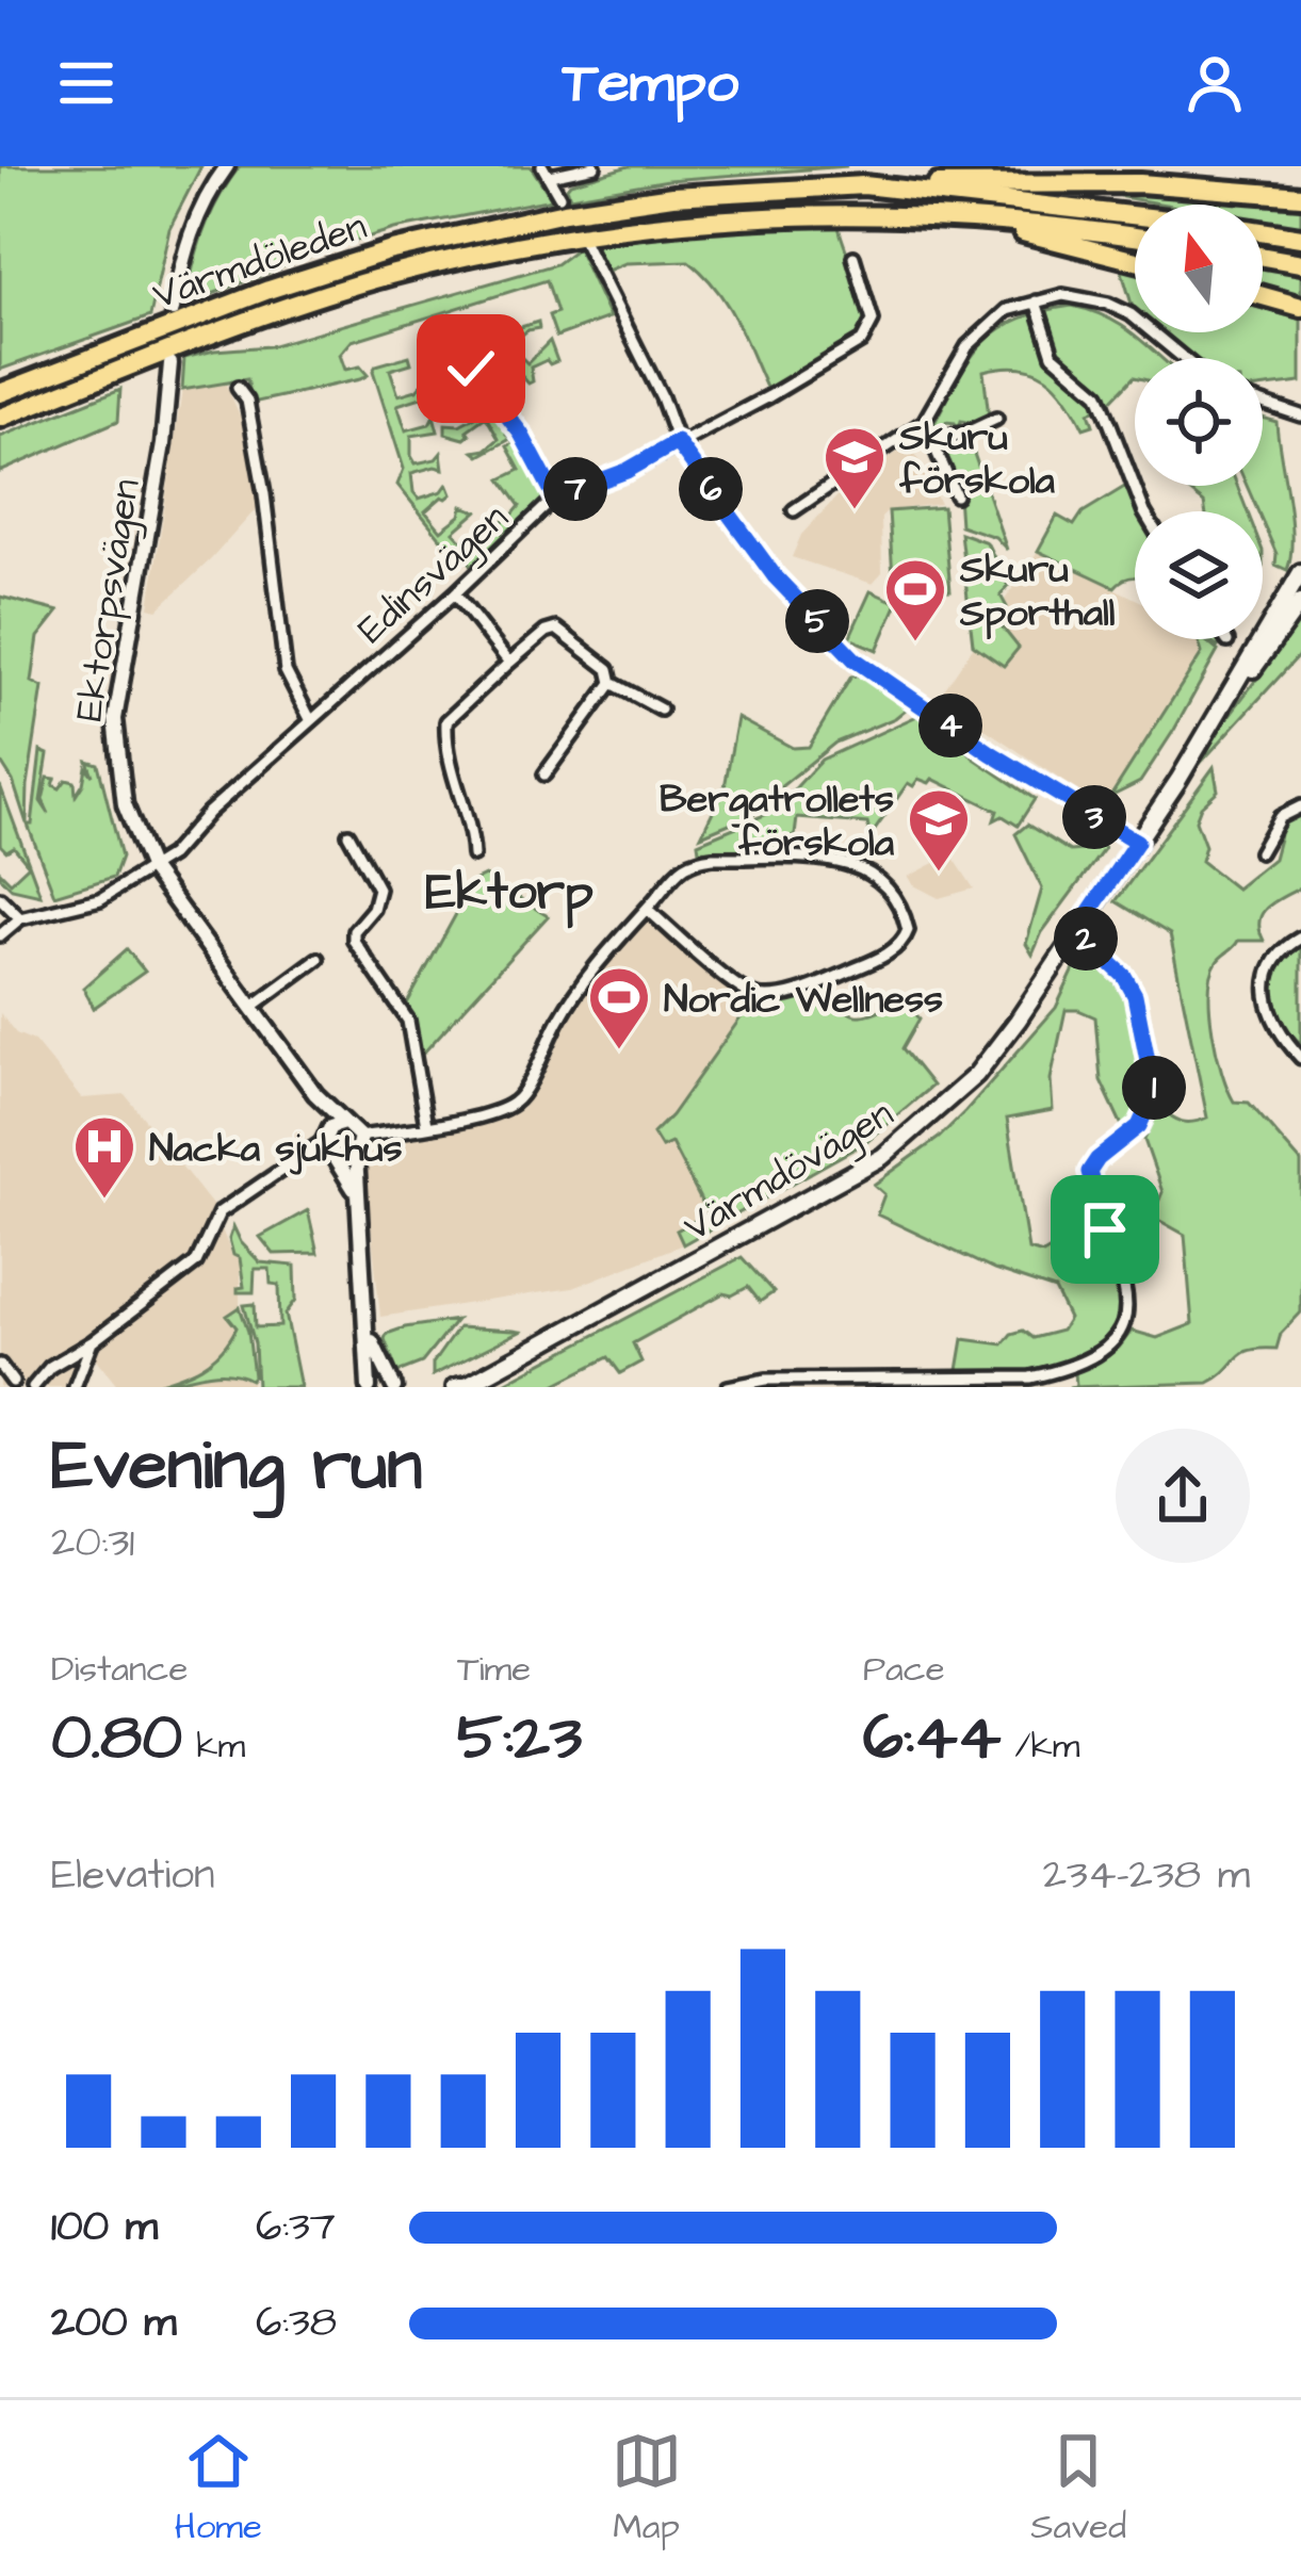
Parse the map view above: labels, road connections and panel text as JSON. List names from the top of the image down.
{
  "streets": {
    "highway": ["Värmdöleden"],
    "main road": ["Värmdövägen"],
    "street": ["Edinsvägen", "Ektorpsvägen"]
  },
  "crossings": [
    ["Edinsvägen", "Ektorpsvägen"]
  ],
  "districts": ["Ektorp"],
  "places": {
    "school or university": ["Skuru förskola", "Bergatrollets förskola"],
    "sports": ["Skuru Sporthall", "Nordic Wellness"],
    "hospital": ["Nacka sjukhus"]
  },
  "north": "top",
  "page": {
    "header": "Tempo",
    "pins": [
      "6",
      "7",
      "5",
      "4",
      "3",
      "2",
      "1"
    ],
    "heading": ["Evening run", "20:31"],
    "stats": [
      ["Distance", "0.80 km"],
      ["Time", "5:23"],
      ["Pace", "6:44 /km"]
    ],
    "chart": ["Elevation", "234–238 m"],
    "list": [
      {
        "name": "100 m",
        "note": "6:37"
      },
      {
        "name": "200 m",
        "note": "6:38"
      }
    ],
    "tabs": ["Home", "Map", "Saved"]
  }
}
